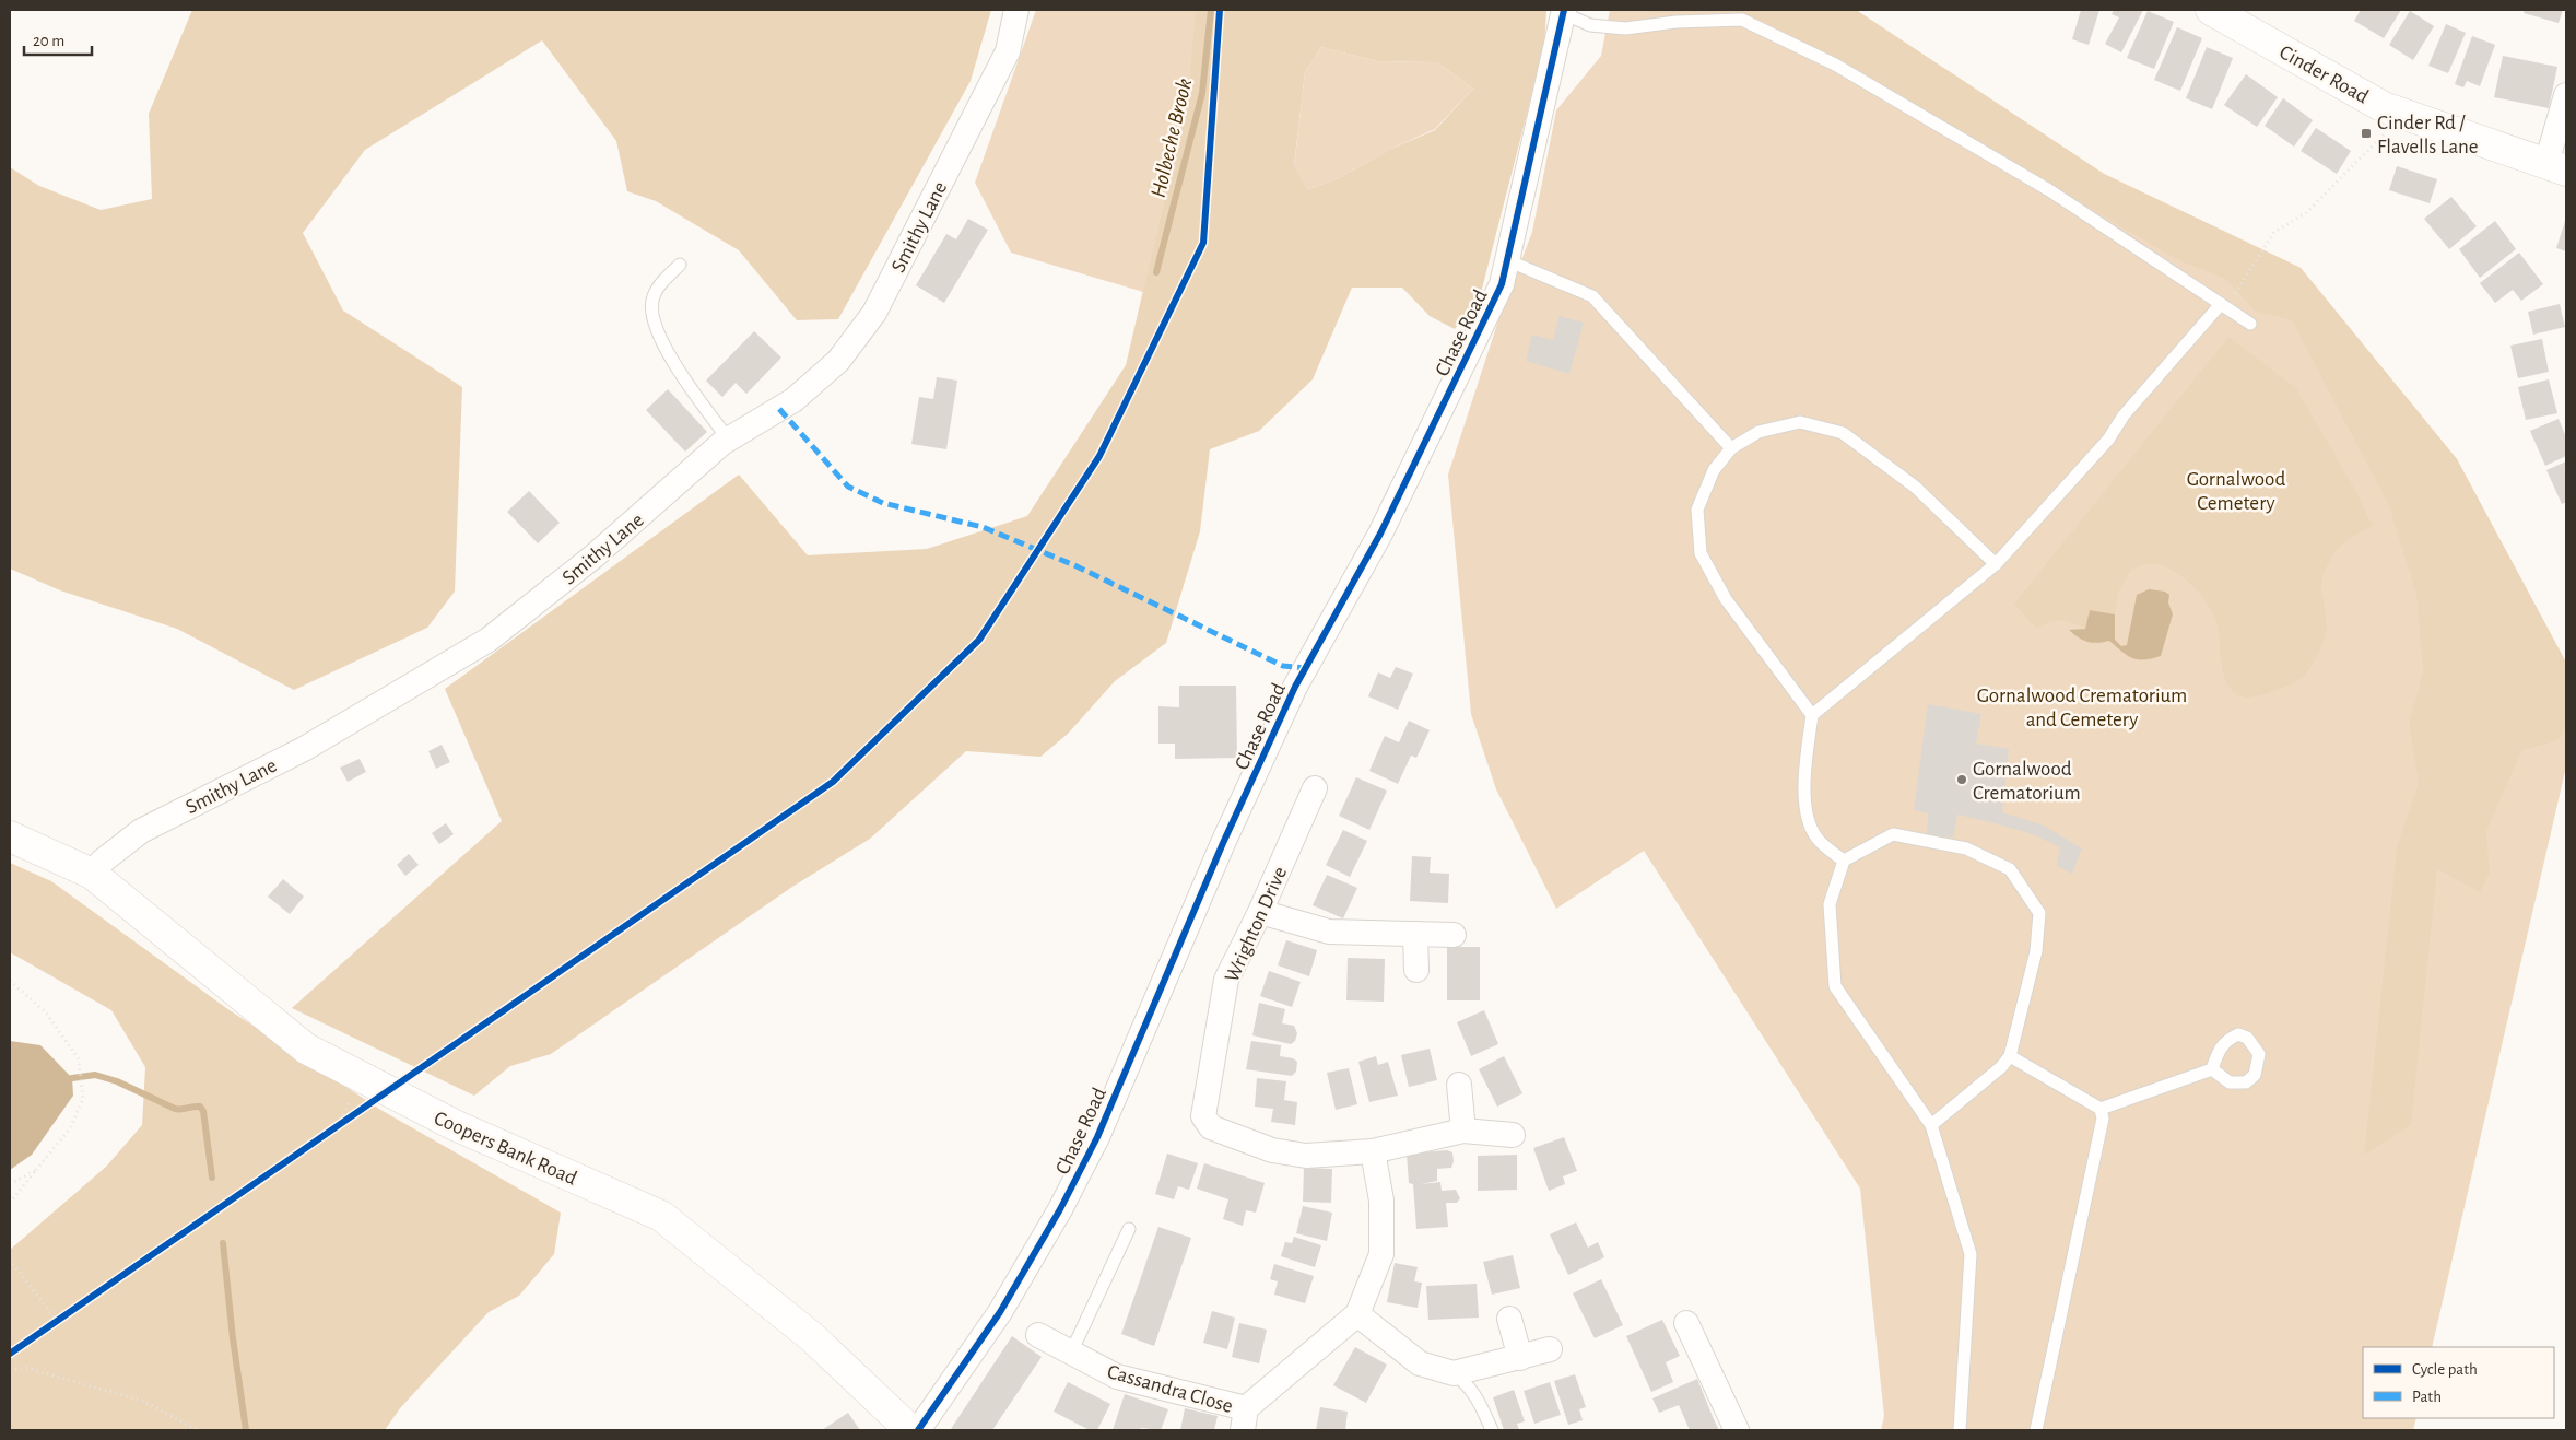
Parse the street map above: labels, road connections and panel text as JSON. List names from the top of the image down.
{
  "streets": {
    "street": [
      "Cinder Road",
      "Smithy Lane",
      "Chase Road",
      "Wrighton Drive",
      "Coopers Bank Road",
      "Cassandra Close"
    ]
  },
  "crossings": [
    ["Smithy Lane", "Coopers Bank Road"]
  ],
  "water": ["Holbeche Brook"],
  "parks": ["Gornalwood Cemetery", "Gornalwood Crematorium and Cemetery"],
  "places": {
    "transit": ["Cinder Rd / Flavells Lane"],
    "other": ["Gornalwood Crematorium"]
  },
  "legend": ["Cycle path", "Path"],
  "scale_bar": "20 m"
}
